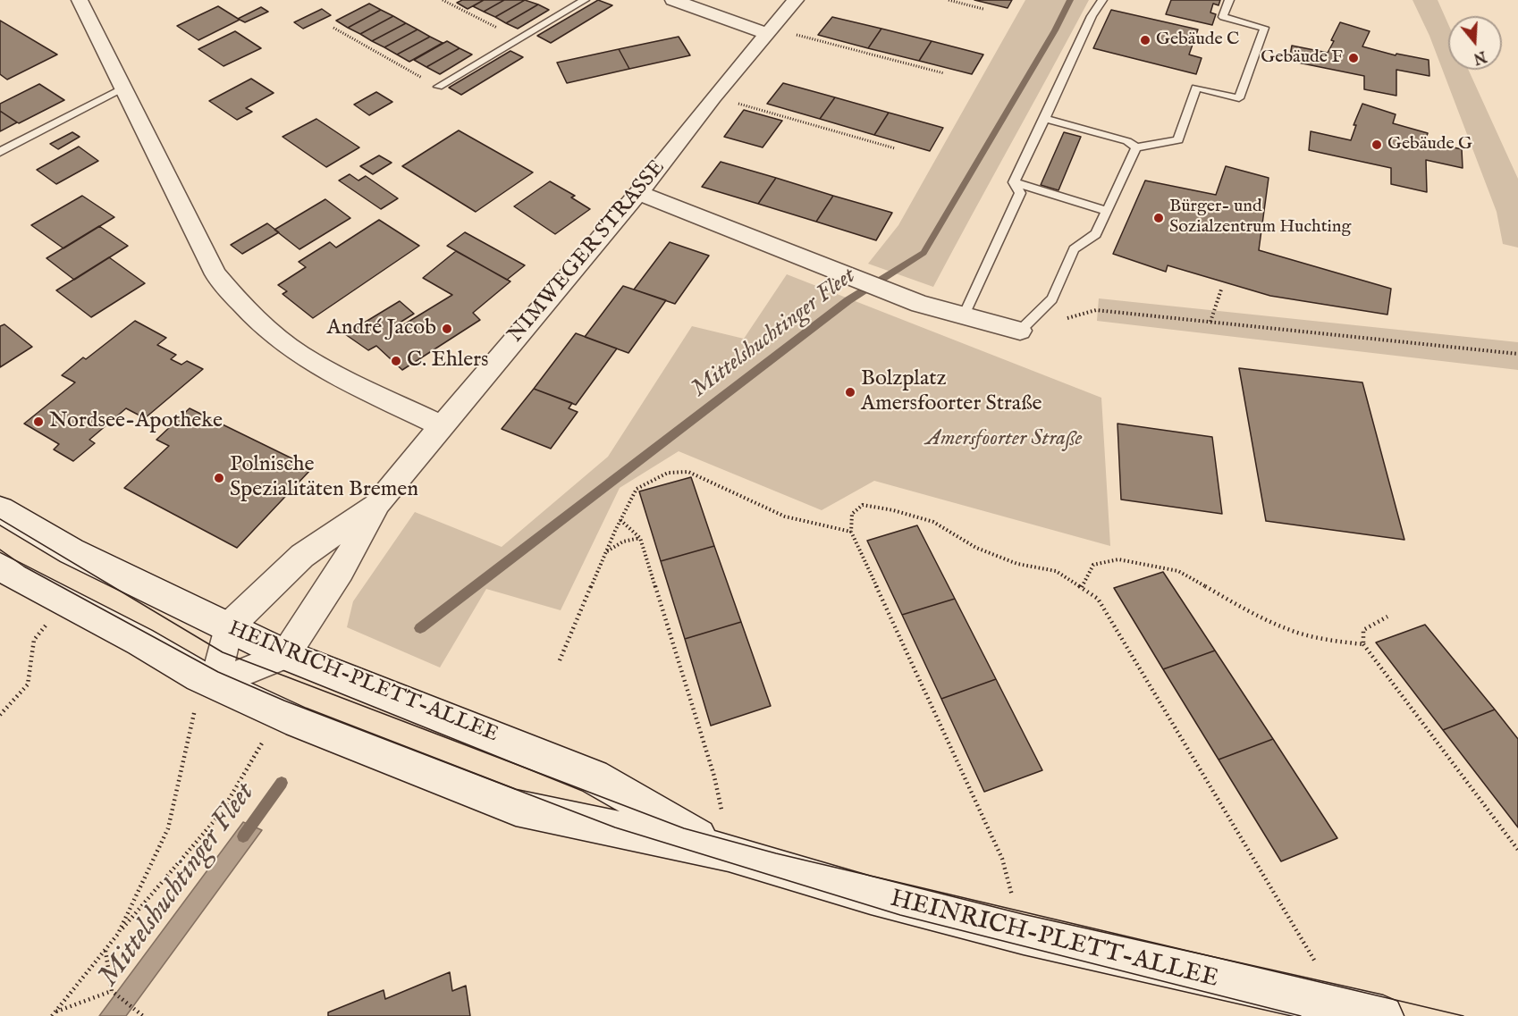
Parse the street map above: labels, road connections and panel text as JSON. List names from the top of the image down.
{
  "streets": {
    "main road": ["HEINRICH-PLETT-ALLEE"],
    "street": ["NIMWEGER STRASSE"]
  },
  "crossings": [
    ["NIMWEGER STRASSE", "HEINRICH-PLETT-ALLEE"]
  ],
  "water": ["Mittelshuchtinger Fleet"],
  "parks": ["Amersfoorter Straße"],
  "places": [
    "Gebäude C",
    "Gebäude F",
    "Gebäude G",
    "Bürger- und Sozialzentrum Huchting",
    "André Jacob",
    "C. Ehlers",
    "Bolzplatz Amersfoorter Straße",
    "Nordsee-Apotheke",
    "Polnische Spezialitäten Bremen"
  ],
  "north": "bottom"
}
